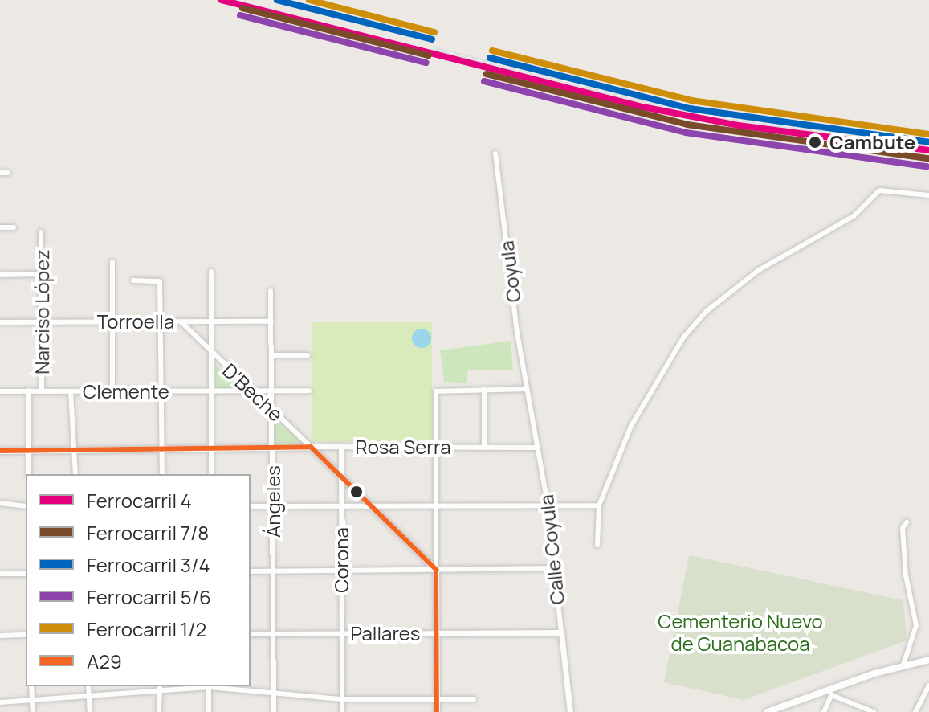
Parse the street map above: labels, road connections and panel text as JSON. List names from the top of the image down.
{
  "streets": {
    "street": [
      "Coyula",
      "Narciso López",
      "Torroella",
      "Clemente",
      "D'Beche",
      "Rosa Serra",
      "Ángeles",
      "Calle Coyula",
      "Corona",
      "Pallares"
    ]
  },
  "crossings": [
    ["Coyula", "Calle Coyula"],
    ["Narciso López", "Torroella"],
    ["Narciso López", "Clemente"],
    ["Torroella", "D'Beche"],
    ["Torroella", "Ángeles"],
    ["Clemente", "D'Beche"],
    ["Clemente", "Ángeles"],
    ["D'Beche", "Rosa Serra"],
    ["D'Beche", "Ángeles"],
    ["D'Beche", "Corona"],
    ["Rosa Serra", "Ángeles"],
    ["Rosa Serra", "Calle Coyula"],
    ["Rosa Serra", "Corona"],
    ["Ángeles", "Pallares"],
    ["Calle Coyula", "Pallares"],
    ["Corona", "Pallares"]
  ],
  "parks": ["Cementerio Nuevo de Guanabacoa"],
  "places": ["Cambute"],
  "lines": [
    "rail line 4",
    "rail line 3/4",
    "rail line 1/2",
    "rail line 7/8",
    "rail line 5/6",
    "transit line A29"
  ],
  "legend": [
    "Ferrocarril 4",
    "Ferrocarril 7/8",
    "Ferrocarril 3/4",
    "Ferrocarril 5/6",
    "Ferrocarril 1/2",
    "A29"
  ]
}
